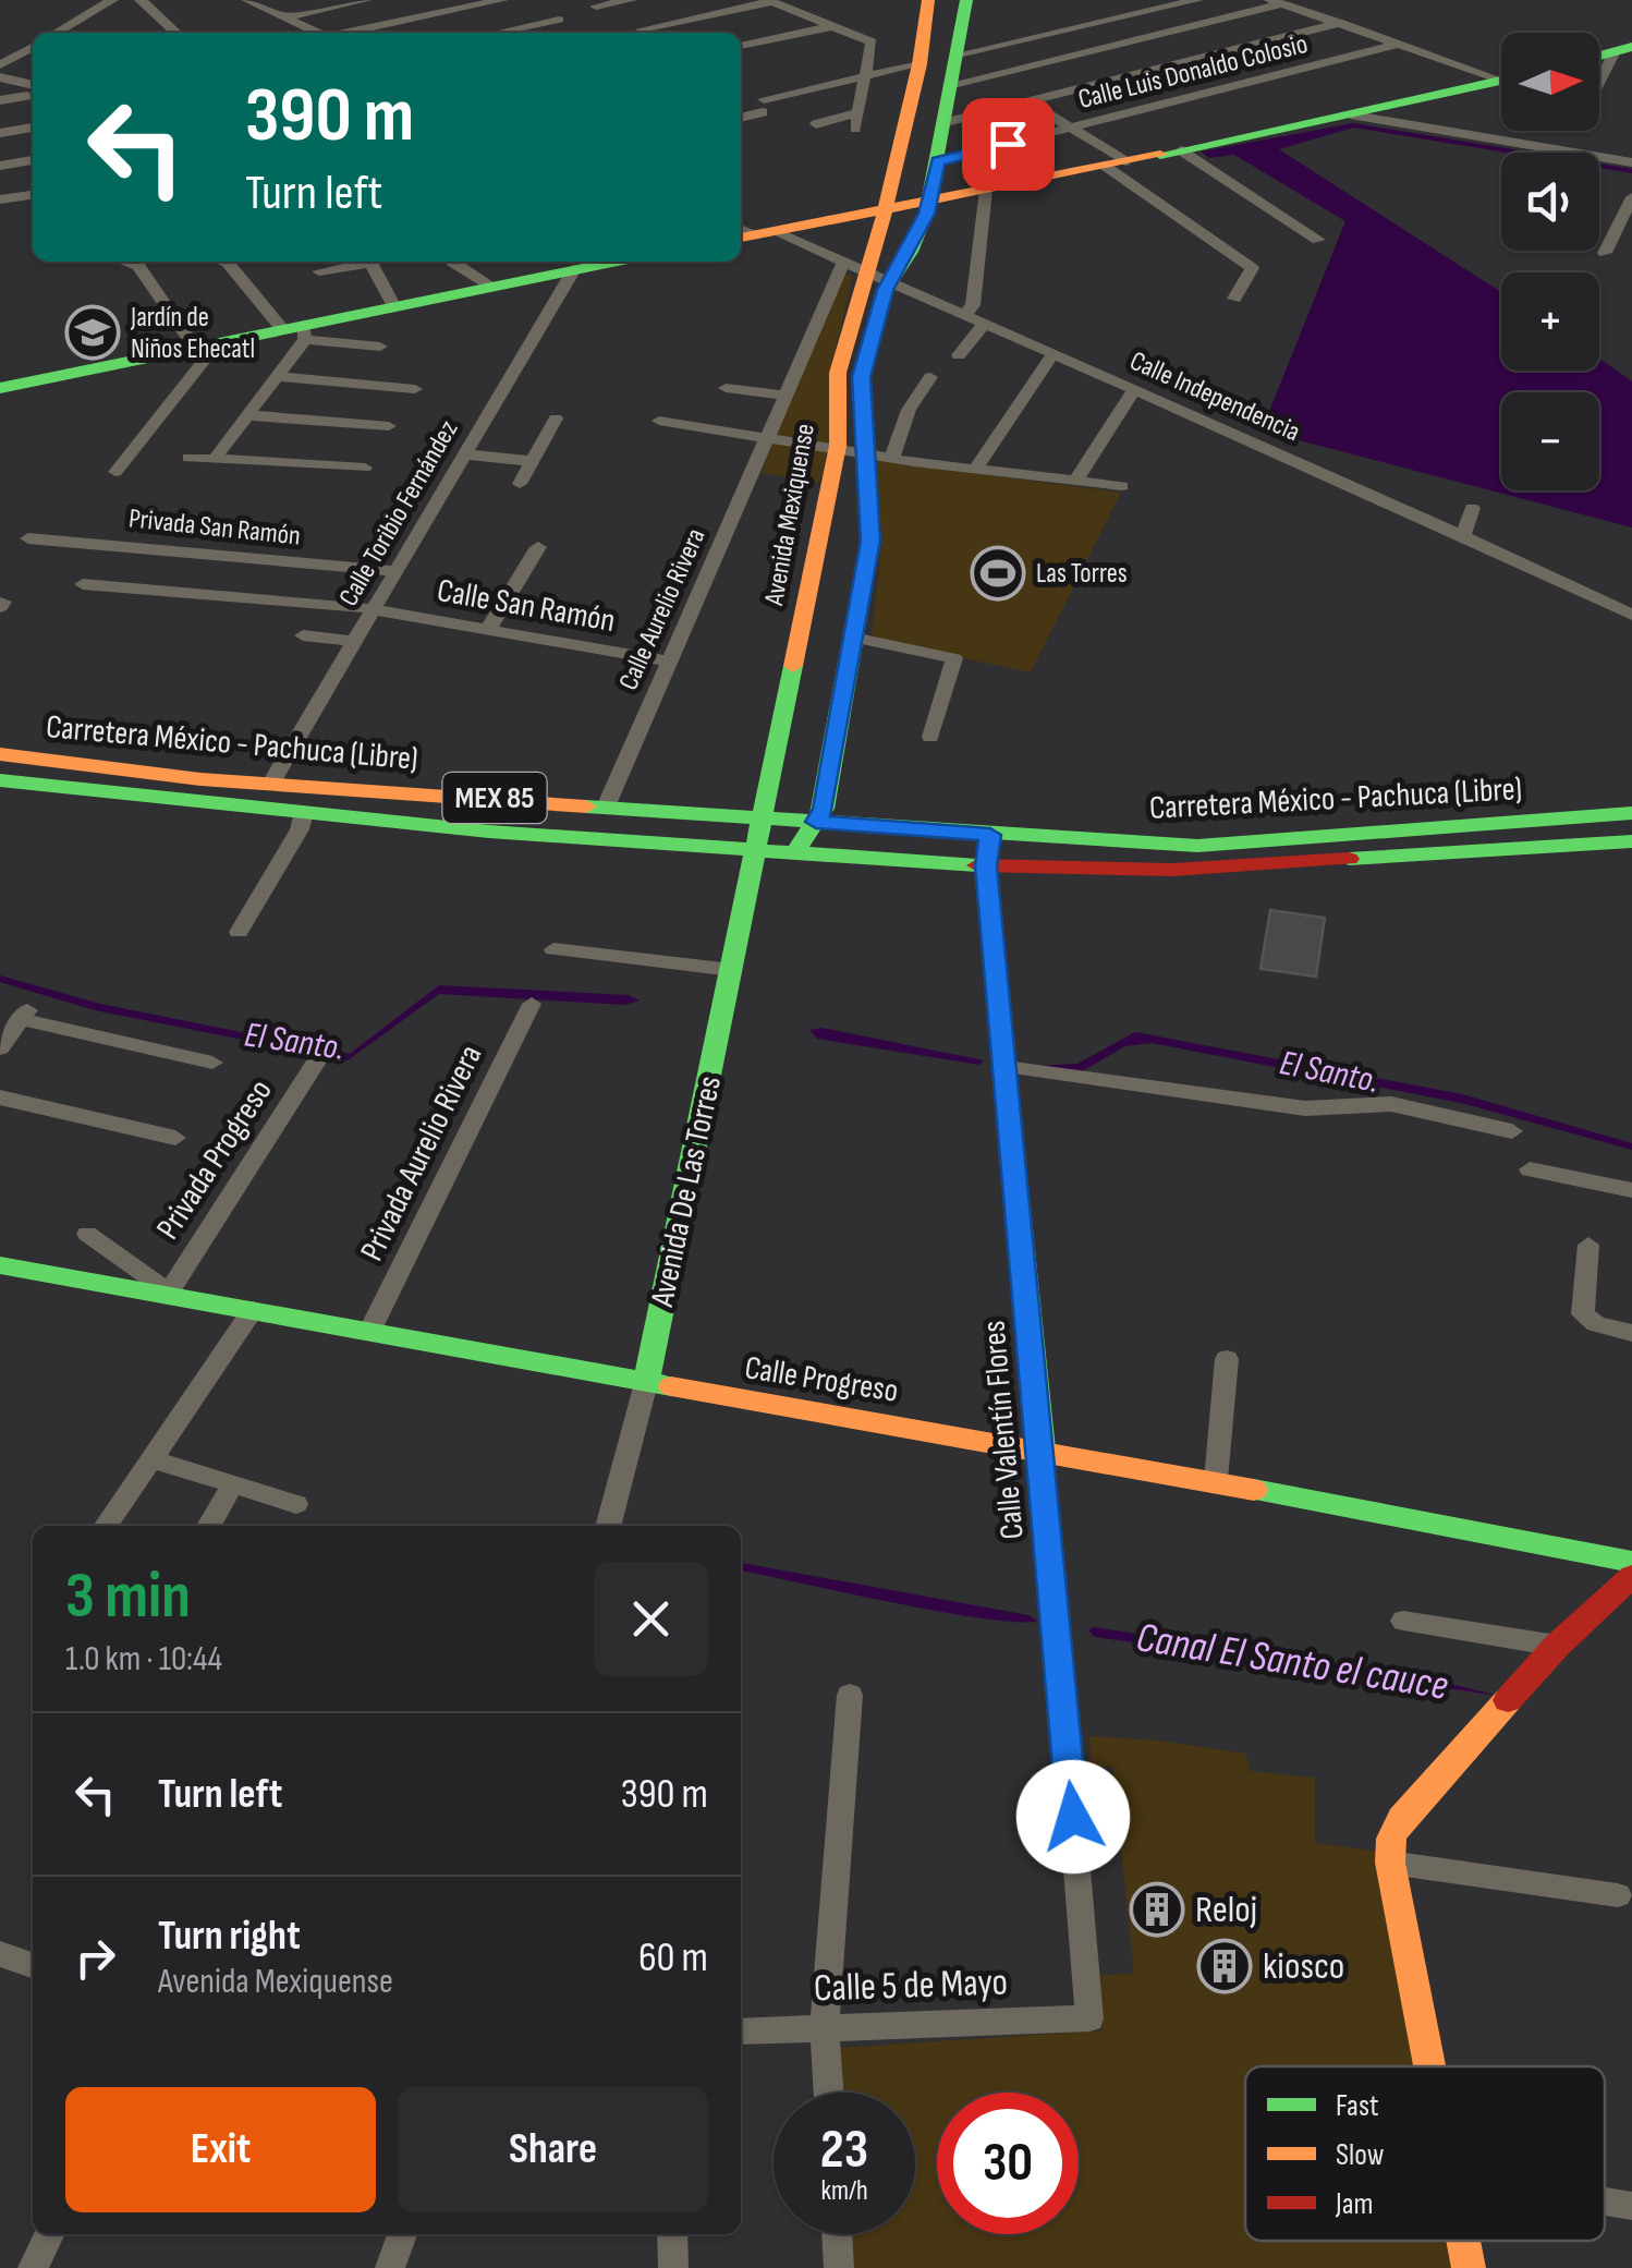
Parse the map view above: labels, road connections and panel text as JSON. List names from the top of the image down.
{
  "streets": {
    "main road": [
      "Avenida Mexiquense",
      "Carretera México - Pachuca (Libre)",
      "MEX 85",
      "Avenida De Las Torres",
      "Calle Progreso",
      "Calle Valentín Flores"
    ],
    "street": [
      "Calle Luis Donaldo Colosio",
      "Calle Independencia",
      "Calle Toribio Fernández",
      "Privada San Ramón",
      "Calle San Ramón",
      "Calle Aurelio Rivera",
      "Privada Aurelio Rivera",
      "Privada Progreso",
      "Calle 5 de Mayo"
    ]
  },
  "crossings": [
    ["Calle Luis Donaldo Colosio", "Avenida Mexiquense"],
    ["Calle Independencia", "Avenida Mexiquense"],
    ["Calle Independencia", "Calle Aurelio Rivera"],
    ["Calle Toribio Fernández", "Privada San Ramón"],
    ["Calle Toribio Fernández", "Calle San Ramón"],
    ["Calle Toribio Fernández", "Carretera México - Pachuca (Libre)"],
    ["Avenida Mexiquense", "Calle Aurelio Rivera"],
    ["Avenida Mexiquense", "Carretera México - Pachuca (Libre)"],
    ["Avenida Mexiquense", "Avenida De Las Torres"],
    ["Calle San Ramón", "Calle Aurelio Rivera"],
    ["Calle Aurelio Rivera", "Carretera México - Pachuca (Libre)"],
    ["Carretera México - Pachuca (Libre)", "Avenida De Las Torres"],
    ["Carretera México - Pachuca (Libre)", "Calle Valentín Flores"],
    ["Privada Aurelio Rivera", "Calle Progreso"],
    ["Privada Progreso", "Calle Progreso"],
    ["Avenida De Las Torres", "Calle Progreso"],
    ["Calle Progreso", "Calle Valentín Flores"],
    ["Calle Valentín Flores", "Calle 5 de Mayo"]
  ],
  "water": ["El Santo.", "Canal El Santo el cauce"],
  "places": {
    "school or university": ["Jardín de Niños Ehecatl"],
    "sports": ["Las Torres"],
    "building": ["Reloj", "kiosco"]
  },
  "legend": ["Fast", "Slow", "Jam"],
  "north": "right",
  "page": {
    "map_buttons": ["+", "−"],
    "turn": ["390 m", "Turn left"],
    "heading": ["3 min", "1.0 km · 10:44"],
    "list": [
      {
        "name": "Turn left",
        "value": "390 m"
      },
      {
        "name": "Turn right",
        "note": "Avenida Mexiquense",
        "value": "60 m"
      }
    ],
    "buttons": ["Exit", "Share"],
    "speed": "23 km/h",
    "limit": "30"
  }
}
